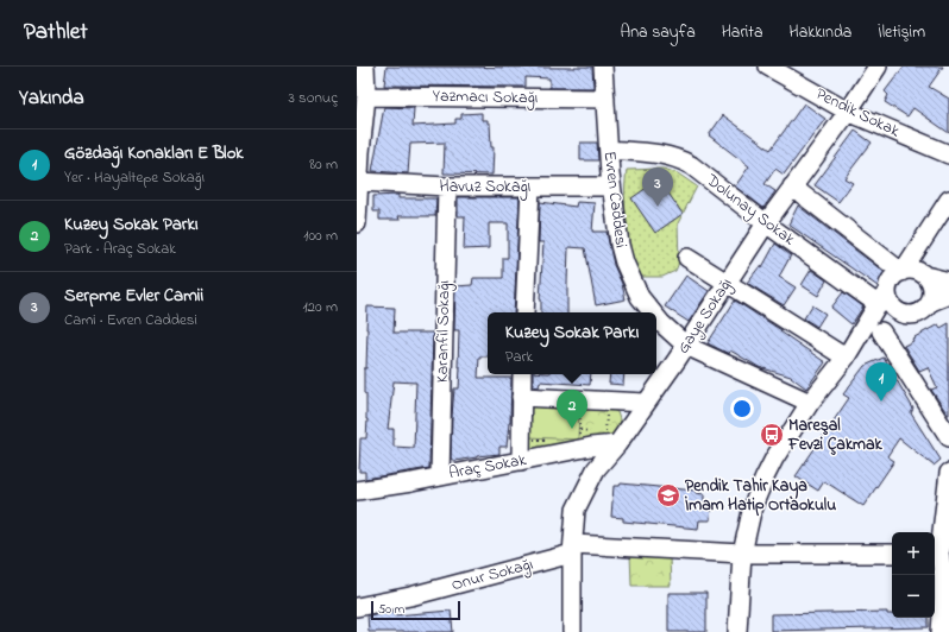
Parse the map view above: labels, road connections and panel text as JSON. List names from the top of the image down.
{
  "streets": {
    "street": [
      "Yazmacı Sokağı",
      "Pendik Sokak",
      "Havuz Sokağı",
      "Evren Caddesi",
      "Dolunay Sokak",
      "Gaye Sokağı",
      "Karanfil Sokağı",
      "Araç Sokak",
      "Onur Sokağı"
    ]
  },
  "crossings": [
    ["Yazmacı Sokağı", "Evren Caddesi"],
    ["Pendik Sokak", "Gaye Sokağı"],
    ["Havuz Sokağı", "Evren Caddesi"],
    ["Havuz Sokağı", "Karanfil Sokağı"],
    ["Evren Caddesi", "Dolunay Sokak"],
    ["Evren Caddesi", "Gaye Sokağı"],
    ["Dolunay Sokak", "Gaye Sokağı"],
    ["Gaye Sokağı", "Araç Sokak"],
    ["Gaye Sokağı", "Onur Sokağı"],
    ["Karanfil Sokağı", "Araç Sokak"]
  ],
  "places": {
    "bus stop": ["Mareşal Fevzi̇ Çakmak"],
    "school or university": ["Pendik Tahir Kaya İmam Hatip Ortaokulu"]
  },
  "scale_bar": "50 m",
  "page": {
    "header": "Pathlet",
    "nav": [
      "Ana sayfa",
      "Harita",
      "Hakkında",
      "İletişim"
    ],
    "heading": ["Yakında", "3 sonuç"],
    "list": [
      {
        "mark": "1",
        "name": "Gözdağı Konakları E Blok",
        "note": "Yer · Hayaltepe Sokağı",
        "value": "80 m"
      },
      {
        "mark": "2",
        "name": "Kuzey Sokak Parkı",
        "note": "Park · Araç Sokak",
        "value": "100 m"
      },
      {
        "mark": "3",
        "name": "Serpme Evler Camii",
        "note": "Cami · Evren Caddesi",
        "value": "120 m"
      }
    ],
    "pins": ["3", "1", "2"],
    "popup": ["Kuzey Sokak Parkı", "Park"],
    "map_buttons": ["+", "−"],
    "scale": "50 m"
  }
}
